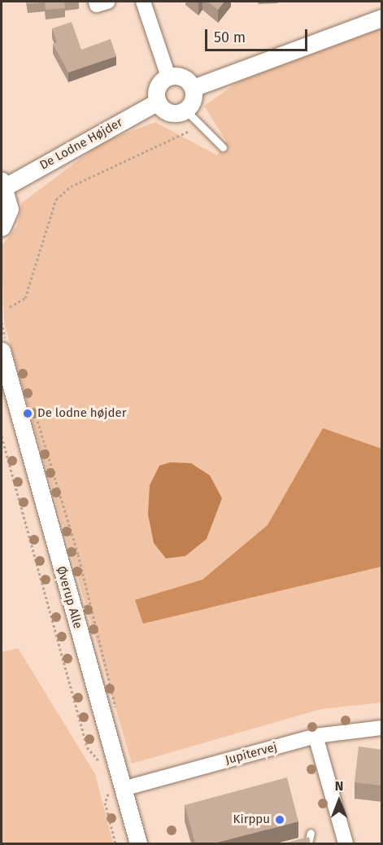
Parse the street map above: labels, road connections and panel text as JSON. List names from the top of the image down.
{
  "streets": {
    "street": ["De Lodne Højder", "Øverup Alle", "Jupitervej"]
  },
  "crossings": [
    ["Øverup Alle", "Jupitervej"]
  ],
  "places": ["De lodne højder", "Kirppu"],
  "scale_bar": "50 m",
  "north": "top"
}
